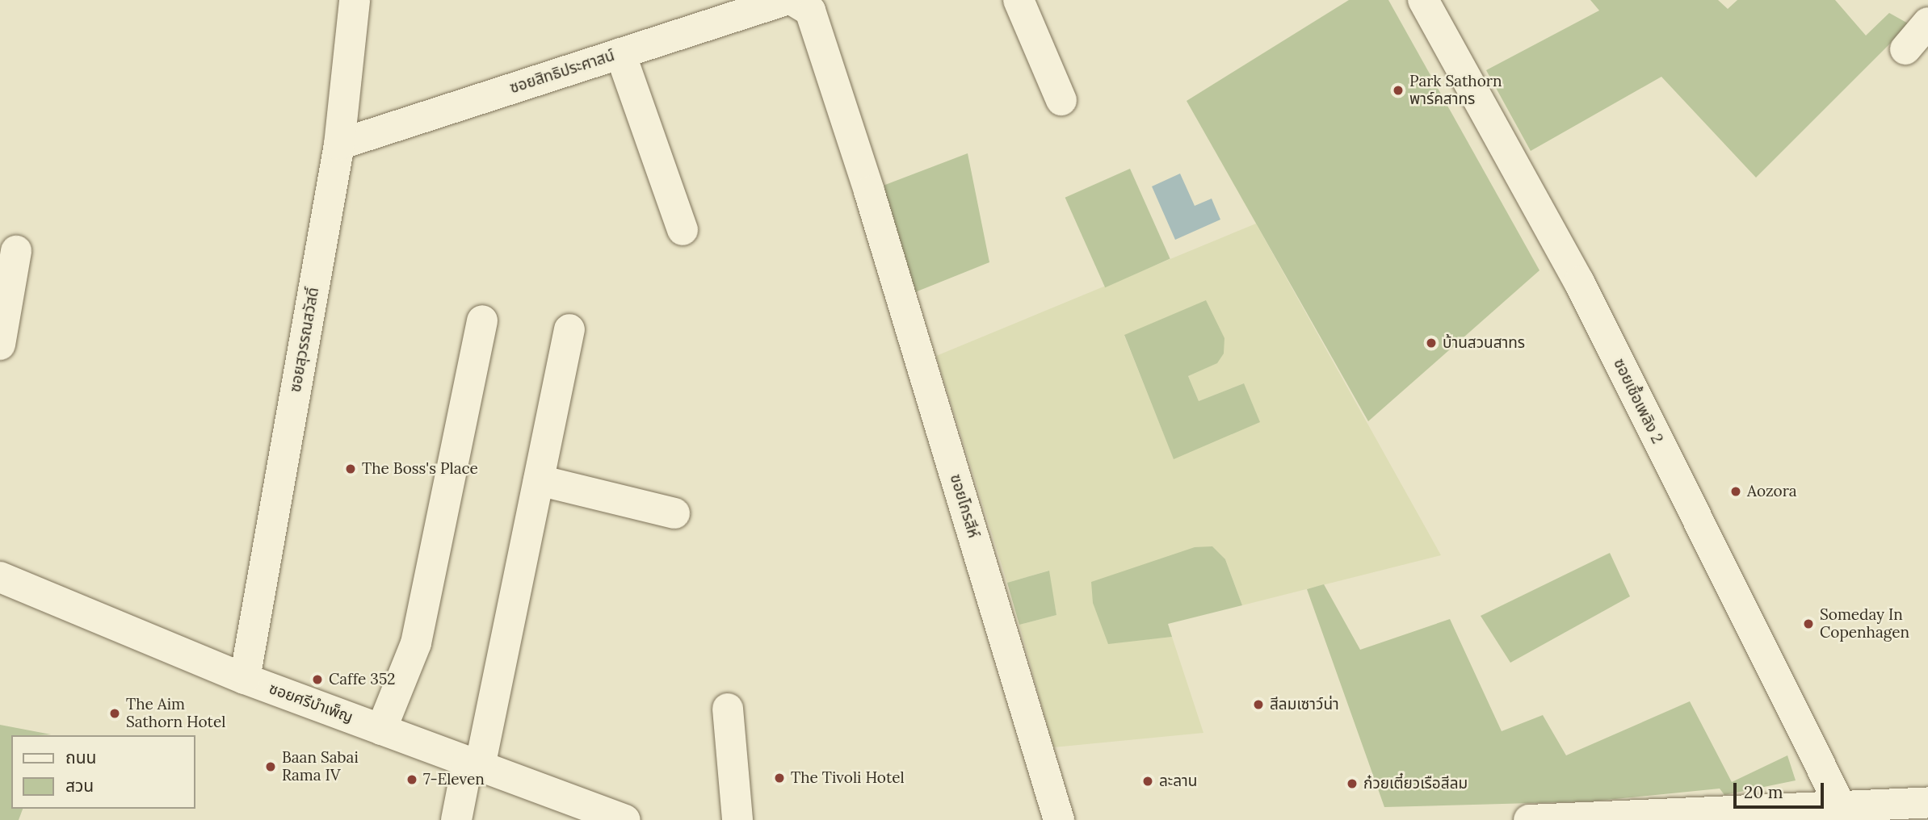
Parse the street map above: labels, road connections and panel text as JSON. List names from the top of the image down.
{
  "streets": {
    "street": [
      "ซอยสิทธิประศาสน์",
      "ซอยสุวรรณสวัสดิ์",
      "ซอยเชื้อเพลิง 2",
      "ฃอยโกรสีห์",
      "ซอยศรีบำเพ็ญ"
    ]
  },
  "crossings": [
    ["ซอยสิทธิประศาสน์", "ซอยสุวรรณสวัสดิ์"],
    ["ซอยสุวรรณสวัสดิ์", "ซอยศรีบำเพ็ญ"]
  ],
  "places": [
    "Park Sathorn พาร์คสาทร",
    "บ้านสวนสาทร",
    "The Boss's Place",
    "Aozora",
    "Someday In Copenhagen",
    "Caffe 352",
    "สีลมเซาว์น่า",
    "The Aim Sathorn Hotel",
    "Baan Sabai Rama IV",
    "The Tivoli Hotel",
    "7-Eleven",
    "ละลาน",
    "ก๋วยเตี๋ยวเรือสีลม"
  ],
  "legend": ["ถนน", "สวน"],
  "scale_bar": "20 m"
}
